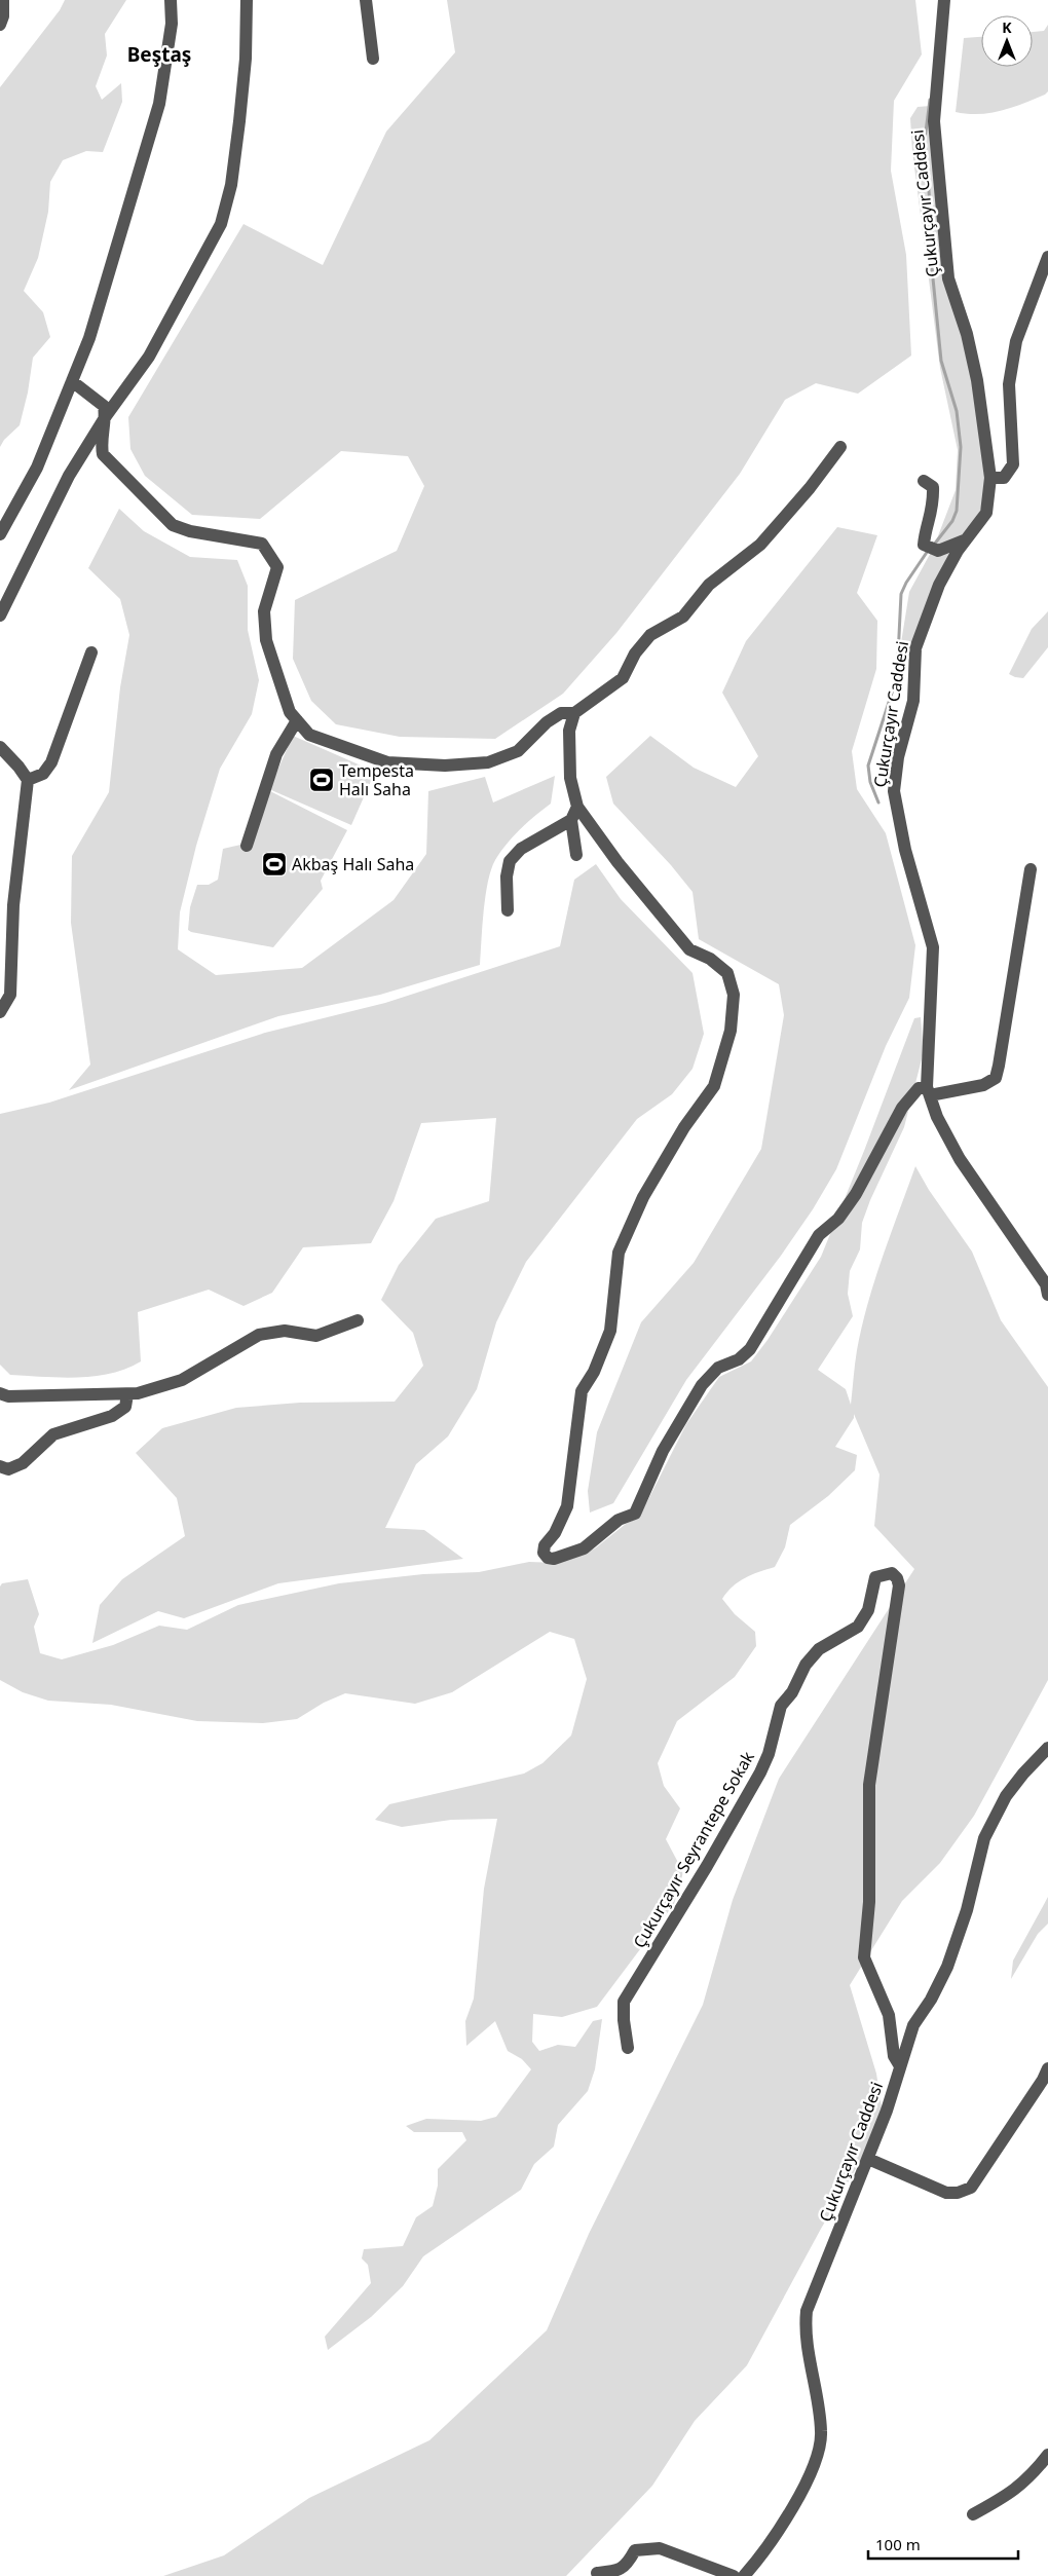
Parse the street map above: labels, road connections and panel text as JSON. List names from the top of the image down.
{
  "streets": {
    "street": ["Çukurçayır Caddesi", "Çukurçayır Seyrantepe Sokak"]
  },
  "crossings": [
    ["Çukurçayır Caddesi", "Çukurçayır Seyrantepe Sokak"]
  ],
  "districts": ["Beştaş"],
  "places": {
    "sports": ["Tempesta Halı Saha", "Akbaş Halı Saha"]
  },
  "scale_bar": "100 m",
  "north": "top"
}
